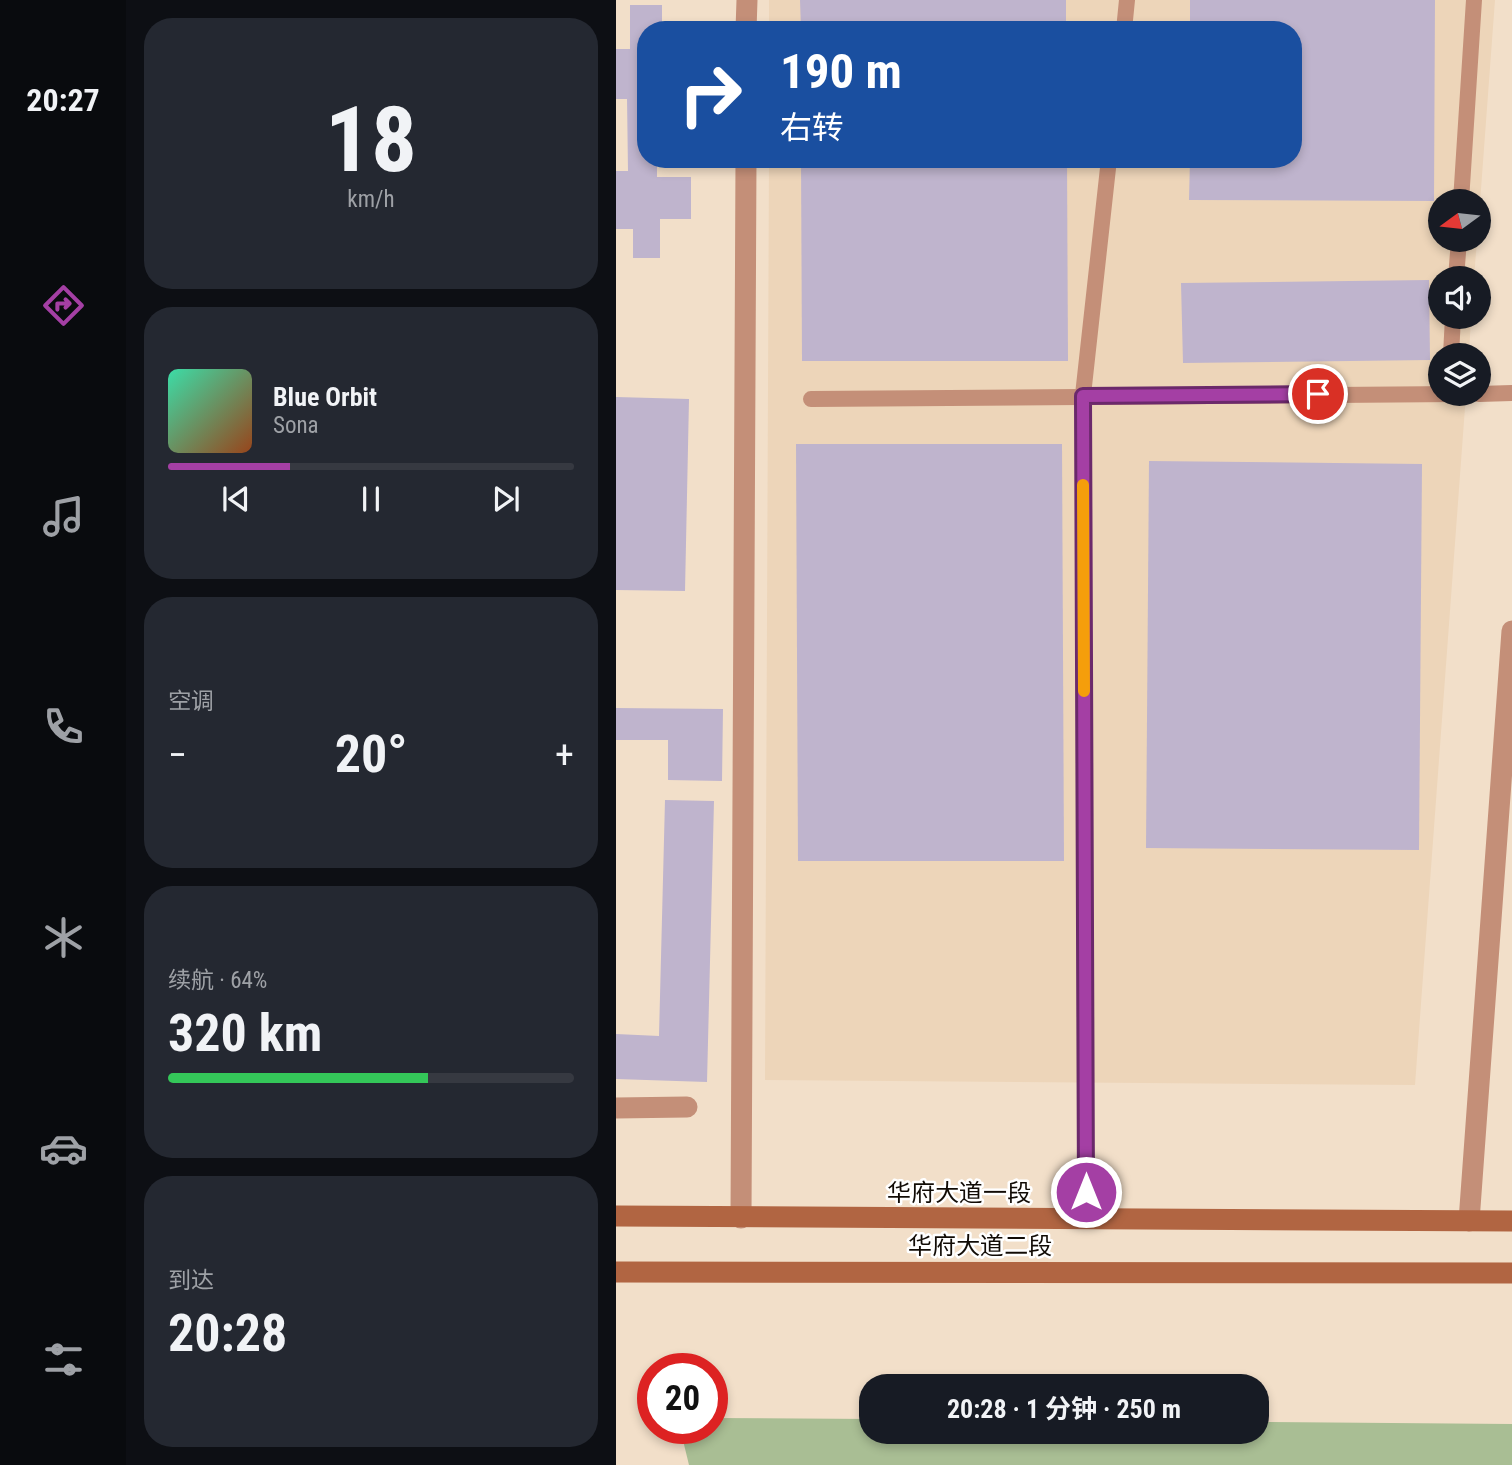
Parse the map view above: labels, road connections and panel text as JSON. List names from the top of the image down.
{
  "streets": {
    "main road": ["华府大道一段", "华府大道二段"]
  },
  "north": "left",
  "page": {
    "tabs": "20:27",
    "tile": [
      ["18", "km/h"],
      "空调",
      ["续航 · 64%", "320 km"],
      ["到达", "20:28"]
    ],
    "turn": ["190 m", "右转"],
    "song": ["Blue Orbit", "Sona"],
    "heat": ["−", "20°", "+"],
    "limit": "20",
    "trip": "20:28 · 1 分钟 · 250 m"
  }
}
